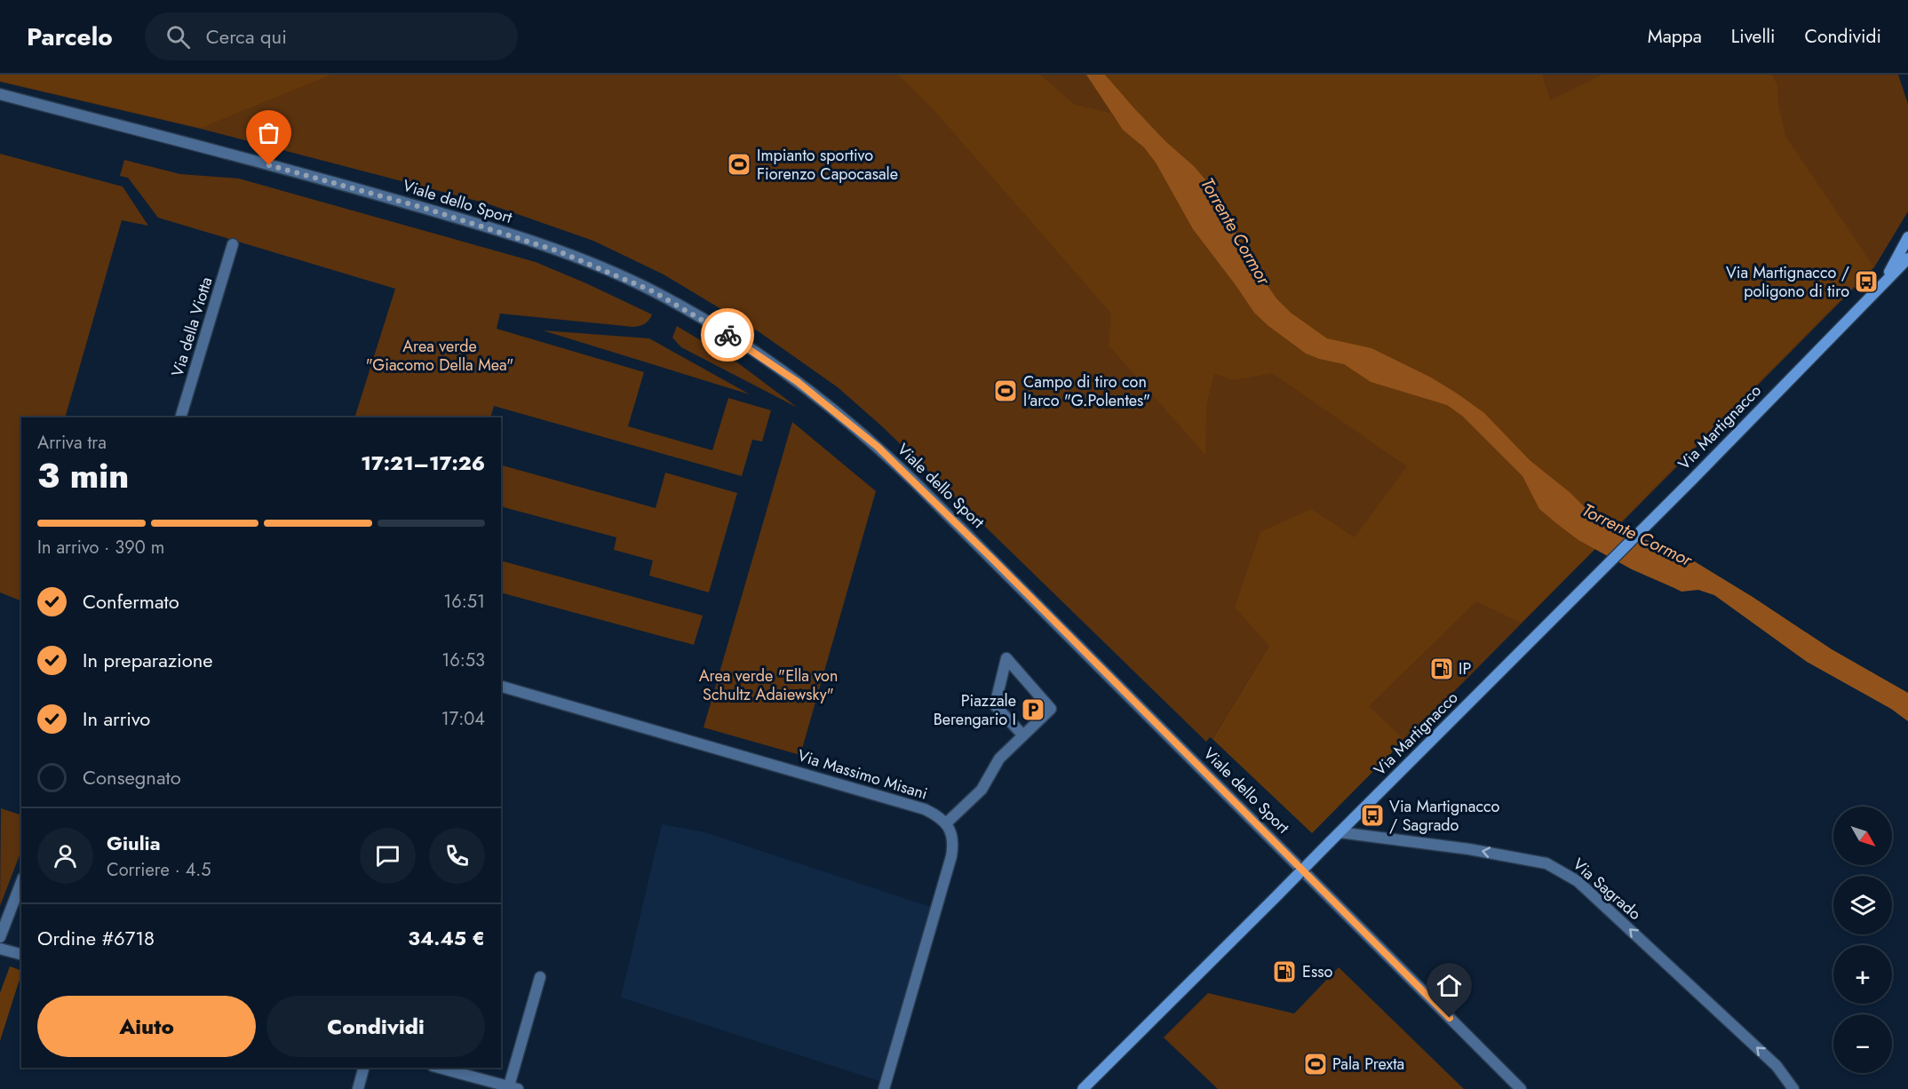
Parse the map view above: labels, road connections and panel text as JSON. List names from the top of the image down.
{
  "streets": {
    "main road": ["Via Martignacco"],
    "street": [
      "Viale dello Sport",
      "Via della Viotta",
      "Via Massimo Misani",
      "Via Sagrado"
    ]
  },
  "crossings": [
    ["Via Martignacco", "Via Sagrado"]
  ],
  "one_way": ["Via Sagrado"],
  "water": ["Torrente Cormor"],
  "parks": ["Area verde \"Giacomo Della Mea\"", "Area verde \"Ella von Schultz Adaiewsky\""],
  "places": {
    "sports": ["Impianto sportivo Fiorenzo Capocasale", "Campo di tiro con l'arco \"G.Polentes\"", "Pala Prexta"],
    "bus stop": ["Via Martignacco / poligono di tiro", "Via Martignacco / Sagrado"],
    "fuel station": ["IP", "Esso"],
    "parking": ["Piazzale Berengario I"]
  },
  "north": "bottom right",
  "page": {
    "header": "Parcelo",
    "search": "Cerca qui",
    "nav": ["Mappa", "Livelli", "Condividi"],
    "heading": ["3 min", "Arriva tra", "17:21–17:26"],
    "panel": [
      "Giulia",
      "Corriere · 4.5",
      "Ordine #6718",
      "34.45 €"
    ],
    "bar": "In arrivo · 390 m",
    "list": [
      ["Confermato", "16:51"],
      ["In preparazione", "16:53"],
      ["In arrivo", "17:04"],
      "Consegnato"
    ],
    "map_buttons": ["+", "−"],
    "buttons": ["Aiuto", "Condividi"]
  }
}
